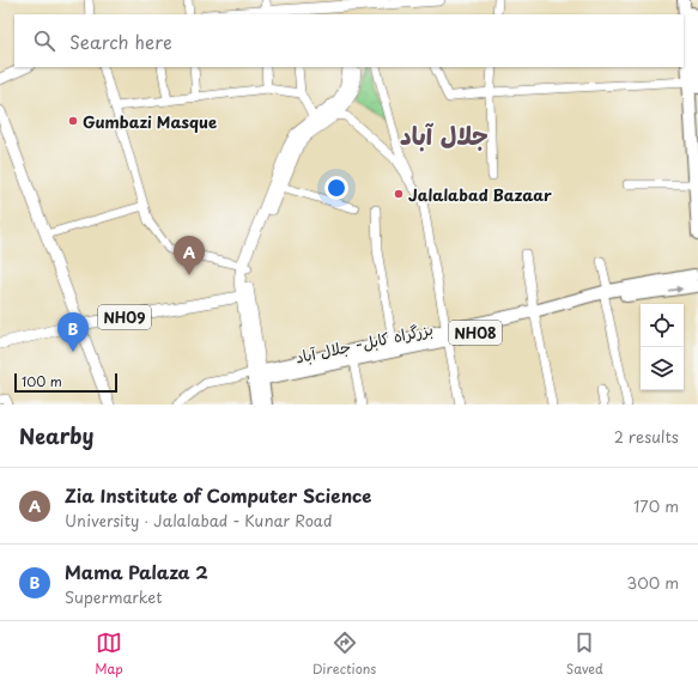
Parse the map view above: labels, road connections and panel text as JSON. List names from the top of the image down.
{
  "streets": {
    "highway": ["NH08", "بزرگراه کابل- جلال آباد"],
    "main road": ["NH09"]
  },
  "districts": ["جلال آباد"],
  "places": ["Gumbazi Masque", "Jalalabad Bazaar"],
  "scale_bar": "100 m",
  "page": {
    "search": "Search here",
    "pins": ["A", "B"],
    "scale": "100 m",
    "heading": ["Nearby", "2 results"],
    "list": [
      {
        "mark": "A",
        "name": "Zia Institute of Computer Science",
        "note": "University · Jalalabad - Kunar Road",
        "value": "170 m"
      },
      {
        "mark": "B",
        "name": "Mama Palaza 2",
        "note": "Supermarket",
        "value": "300 m"
      }
    ],
    "nav": ["Map", "Directions", "Saved"]
  }
}
